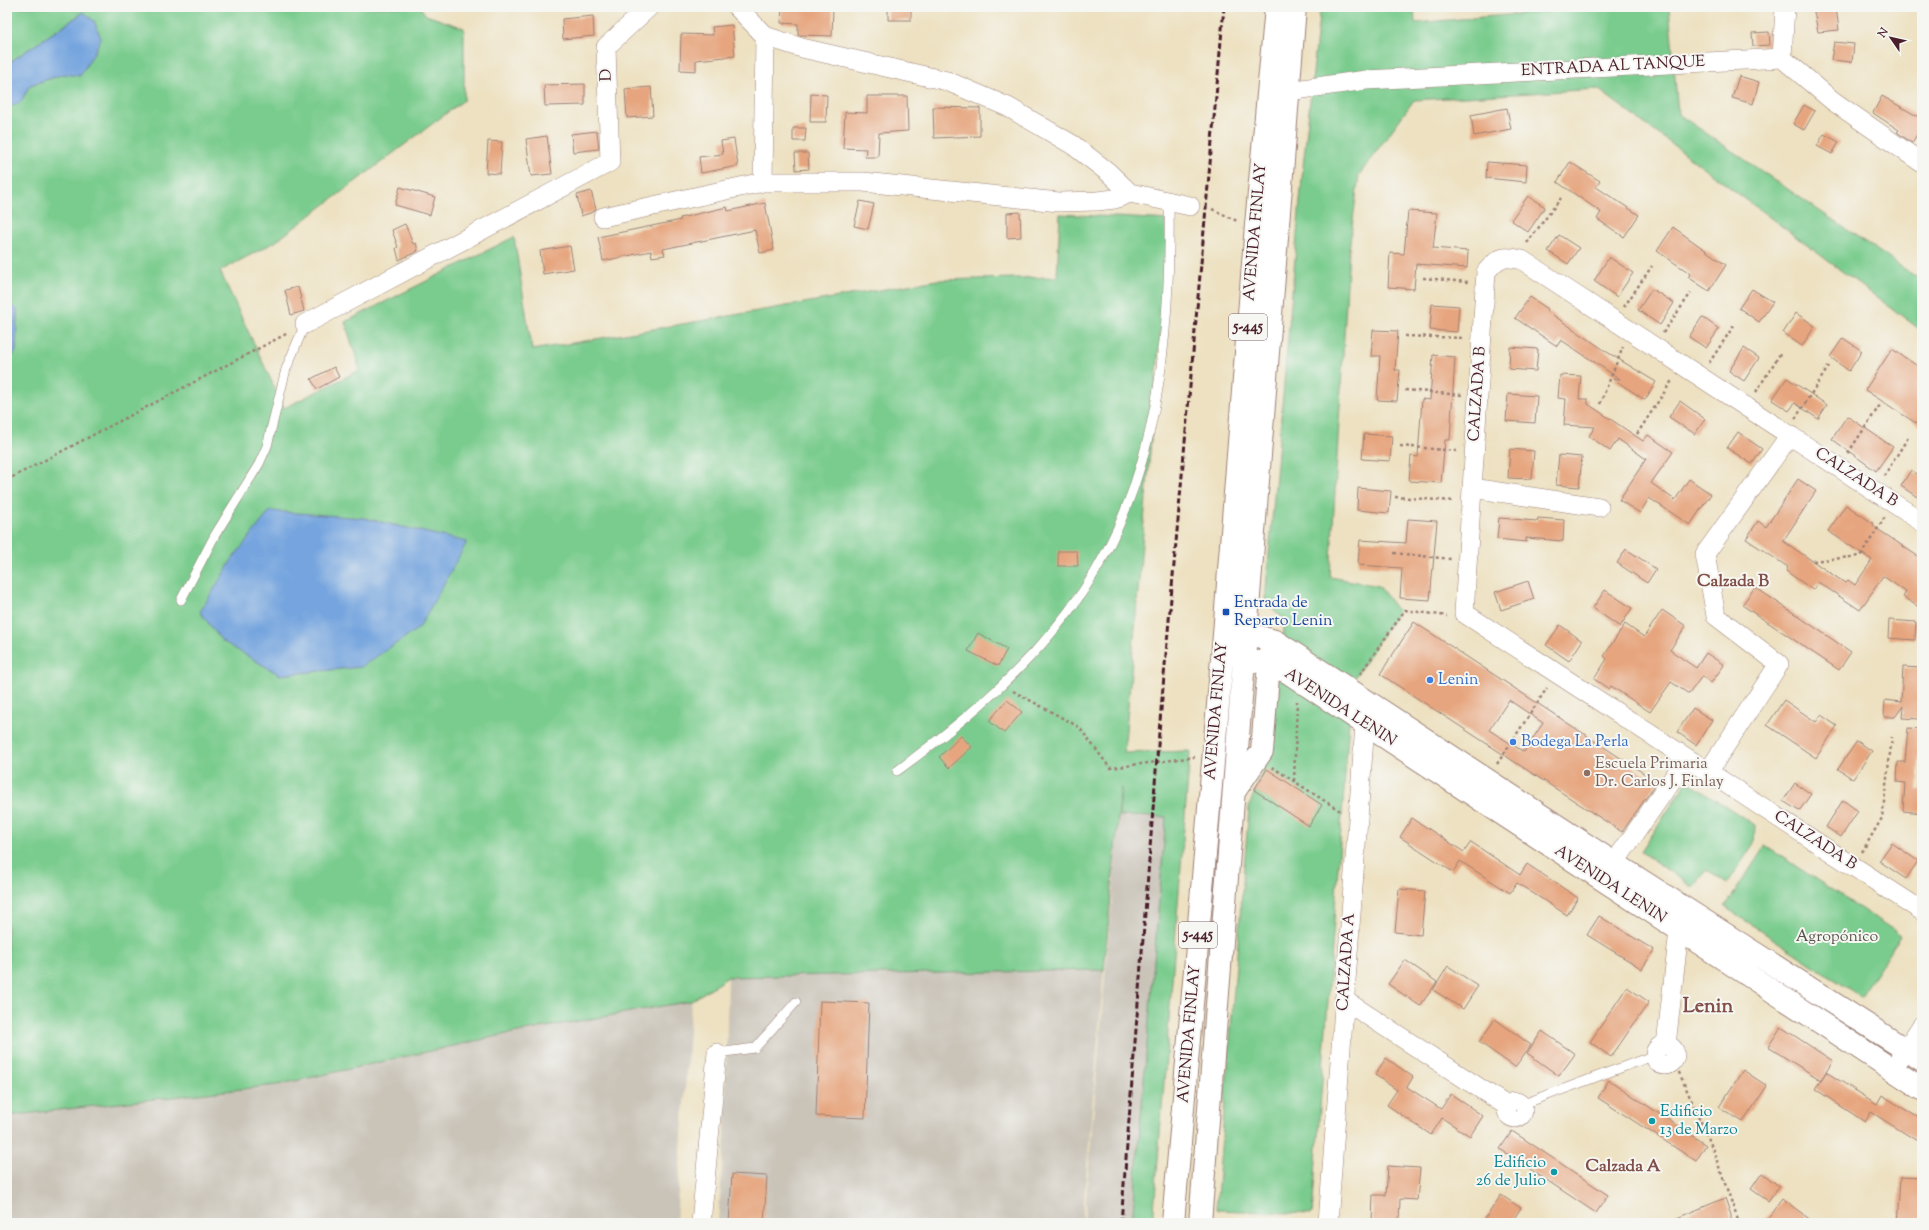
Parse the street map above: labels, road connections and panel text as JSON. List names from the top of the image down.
{
  "streets": {
    "main road": ["AVENIDA FINLAY", "5-445", "AVENIDA LENIN"],
    "street": [
      "ENTRADA AL TANQUE",
      "D",
      "CALZADA B",
      "CALZADA A"
    ]
  },
  "crossings": [
    ["ENTRADA AL TANQUE", "AVENIDA FINLAY"],
    ["AVENIDA FINLAY", "AVENIDA LENIN"],
    ["AVENIDA LENIN", "CALZADA A"]
  ],
  "districts": ["Calzada B", "Lenin", "Calzada A"],
  "parks": ["Agropónico"],
  "places": {
    "transit": ["Entrada de Reparto Lenin"],
    "other": [
      "Lenin",
      "Bodega La Perla",
      "Escuela Primaria Dr. Carlos J. Finlay",
      "Edificio 13 de Marzo",
      "Edificio 26 de Julio"
    ]
  },
  "north": "top left"
}
